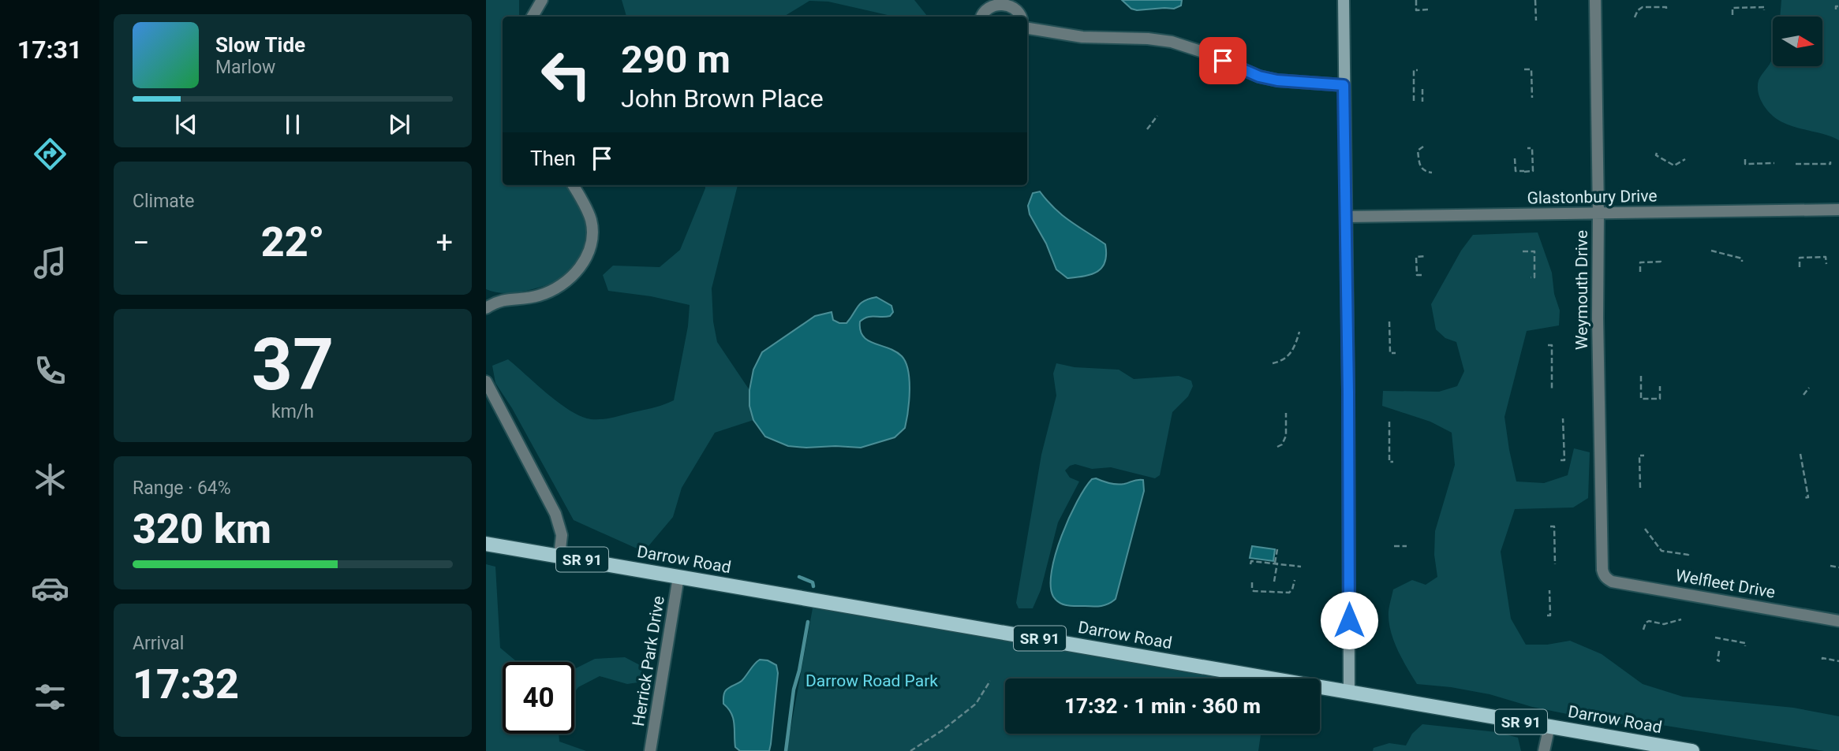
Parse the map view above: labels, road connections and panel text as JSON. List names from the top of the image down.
{
  "streets": {
    "main road": ["SR 91", "Darrow Road"],
    "street": [
      "Glastonbury Drive",
      "Weymouth Drive",
      "Welfleet Drive",
      "Herrick Park Drive"
    ]
  },
  "crossings": [
    ["Glastonbury Drive", "Weymouth Drive"],
    ["Weymouth Drive", "Welfleet Drive"],
    ["Darrow Road", "Herrick Park Drive"]
  ],
  "parks": ["Darrow Road Park"],
  "north": "right",
  "page": {
    "tabs": "17:31",
    "turn": ["290 m", "John Brown Place"],
    "song": ["Slow Tide", "Marlow"],
    "then": "Then",
    "tile": [
      "Climate",
      ["37", "km/h"],
      ["Range · 64%", "320 km"],
      ["Arrival", "17:32"]
    ],
    "heat": ["−", "22°", "+"],
    "limit": "40",
    "trip": "17:32 · 1 min · 360 m"
  }
}
